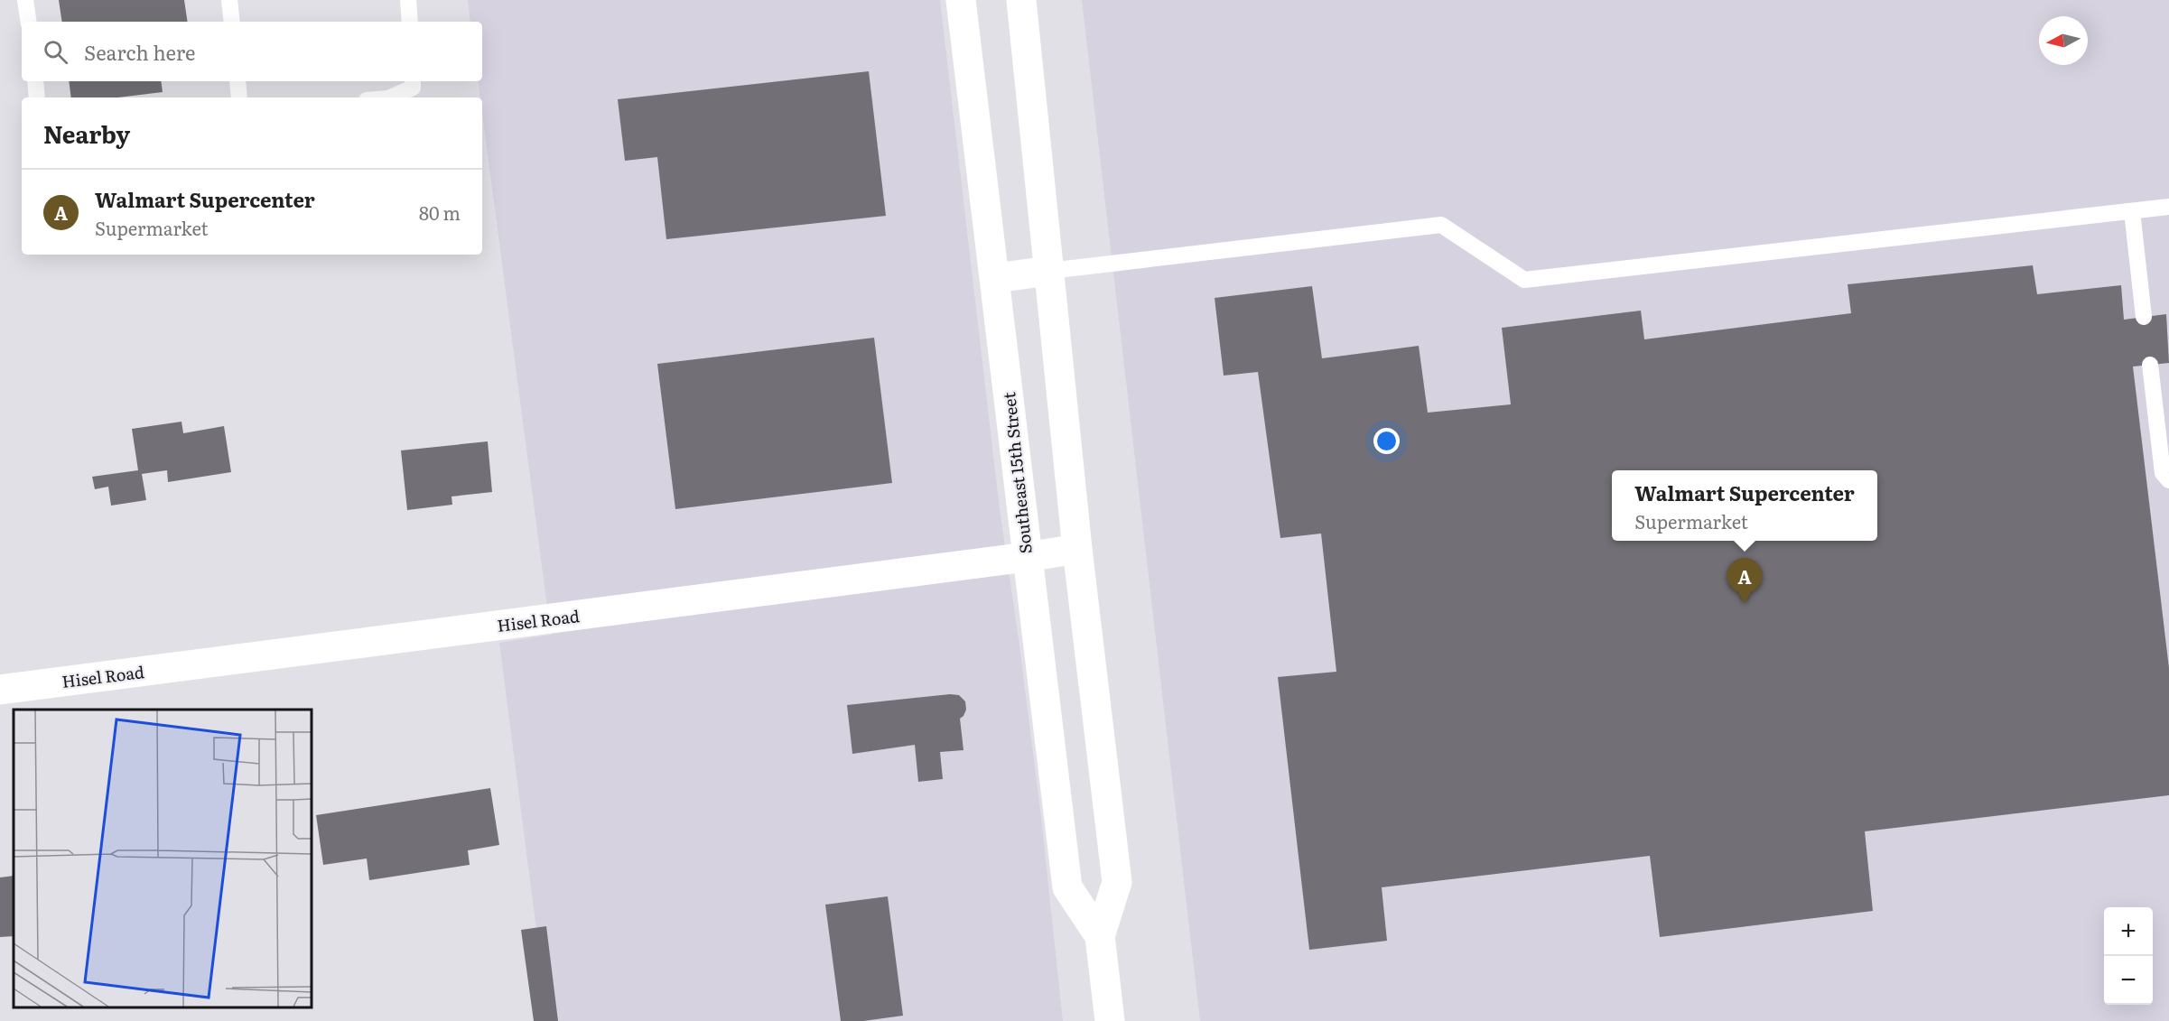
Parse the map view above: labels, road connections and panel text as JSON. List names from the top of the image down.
{
  "streets": {
    "main road": ["Southeast 15th Street", "Hisel Road"]
  },
  "crossings": [
    ["Southeast 15th Street", "Hisel Road"]
  ],
  "north": "left",
  "page": {
    "search": "Search here",
    "heading": "Nearby",
    "list": [
      {
        "mark": "A",
        "name": "Walmart Supercenter",
        "note": "Supermarket",
        "value": "80 m"
      }
    ],
    "popup": ["Walmart Supercenter", "Supermarket"],
    "pins": "A",
    "map_buttons": ["+", "−"]
  }
}
